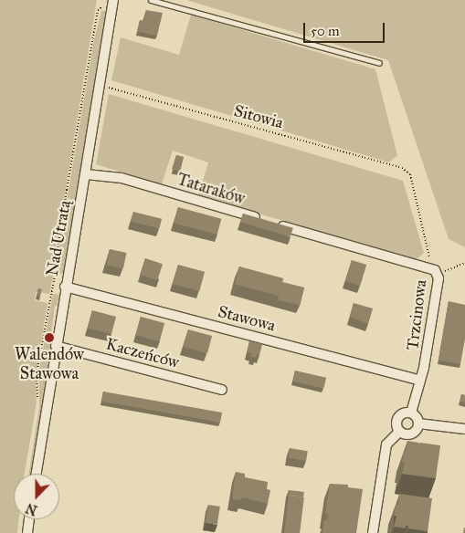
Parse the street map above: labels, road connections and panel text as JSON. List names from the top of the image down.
{
  "streets": {
    "street": [
      "Tataraków",
      "Nad Utratą",
      "Trzcinowa",
      "Stawowa",
      "Kaczeńców"
    ],
    "path": ["Sitowia"]
  },
  "crossings": [
    ["Sitowia", "Nad Utratą"],
    ["Sitowia", "Trzcinowa"],
    ["Tataraków", "Nad Utratą"],
    ["Tataraków", "Trzcinowa"],
    ["Nad Utratą", "Stawowa"],
    ["Nad Utratą", "Kaczeńców"],
    ["Trzcinowa", "Stawowa"]
  ],
  "places": ["Walendów Stawowa"],
  "scale_bar": "50 m",
  "north": "bottom"
}
